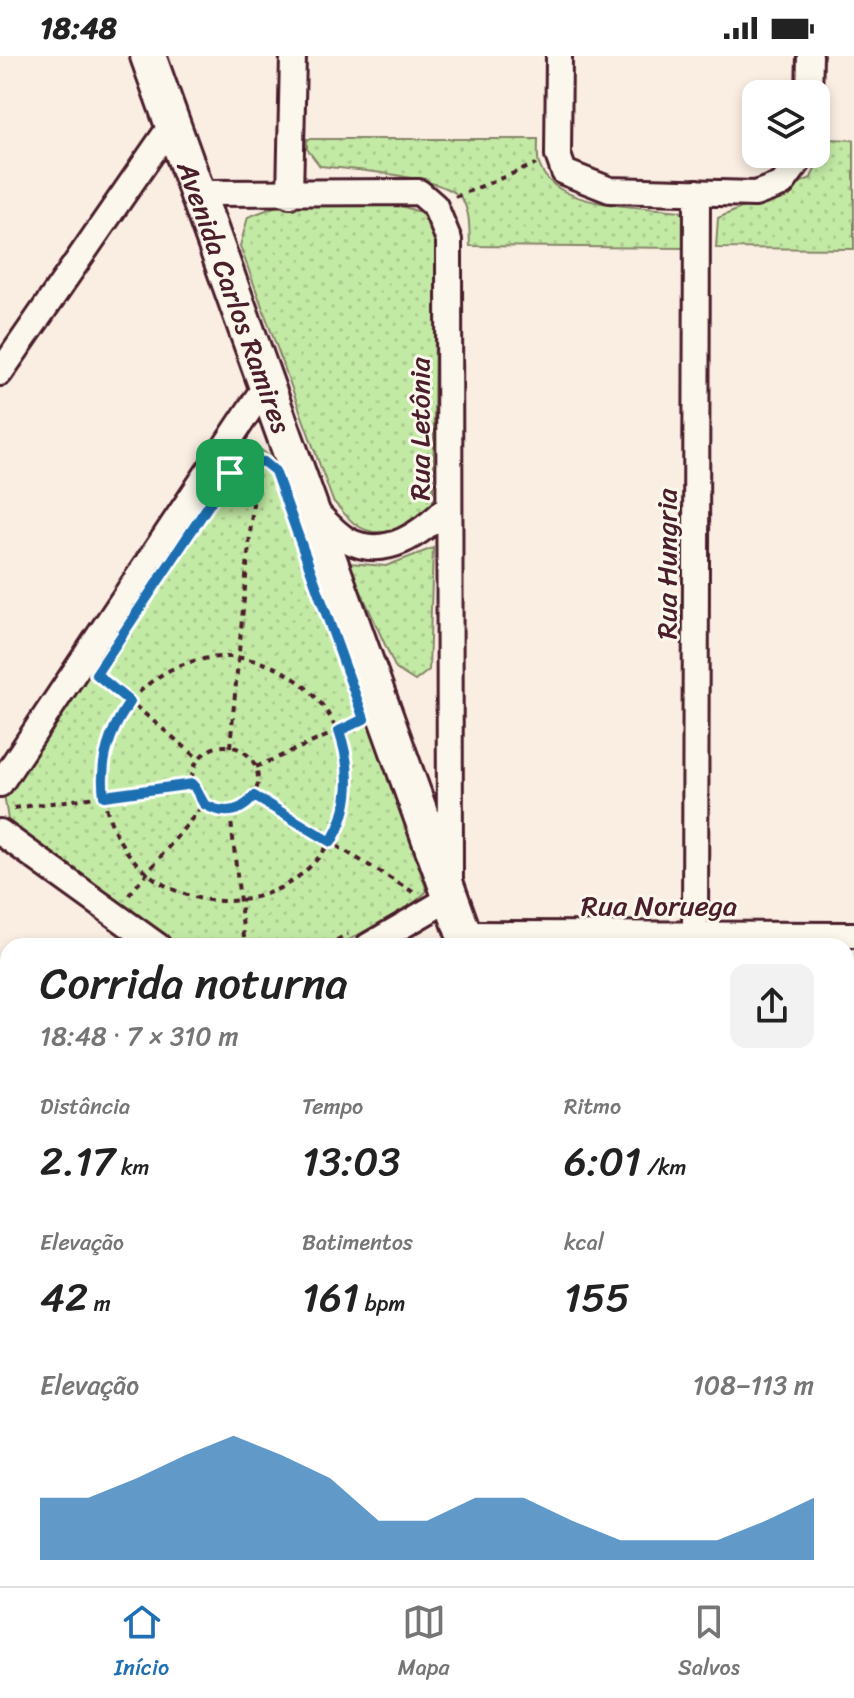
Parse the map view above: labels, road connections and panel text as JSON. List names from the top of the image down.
{
  "streets": {
    "main road": ["Avenida Carlos Ramires"],
    "street": ["Rua Letônia", "Rua Hungria", "Rua Noruega"]
  },
  "crossings": [
    ["Avenida Carlos Ramires", "Rua Letônia"],
    ["Rua Hungria", "Rua Noruega"]
  ],
  "page": {
    "status": "18:48",
    "heading": ["Corrida noturna", "18:48 · 7 × 310 m"],
    "stats": [
      ["Distância", "2.17 km"],
      ["Tempo", "13:03"],
      ["Ritmo", "6:01 /km"],
      ["Elevação", "42 m"],
      ["Batimentos", "161 bpm"],
      ["kcal", "155"]
    ],
    "chart": ["Elevação", "108–113 m"],
    "tabs": ["Início", "Mapa", "Salvos"]
  }
}
